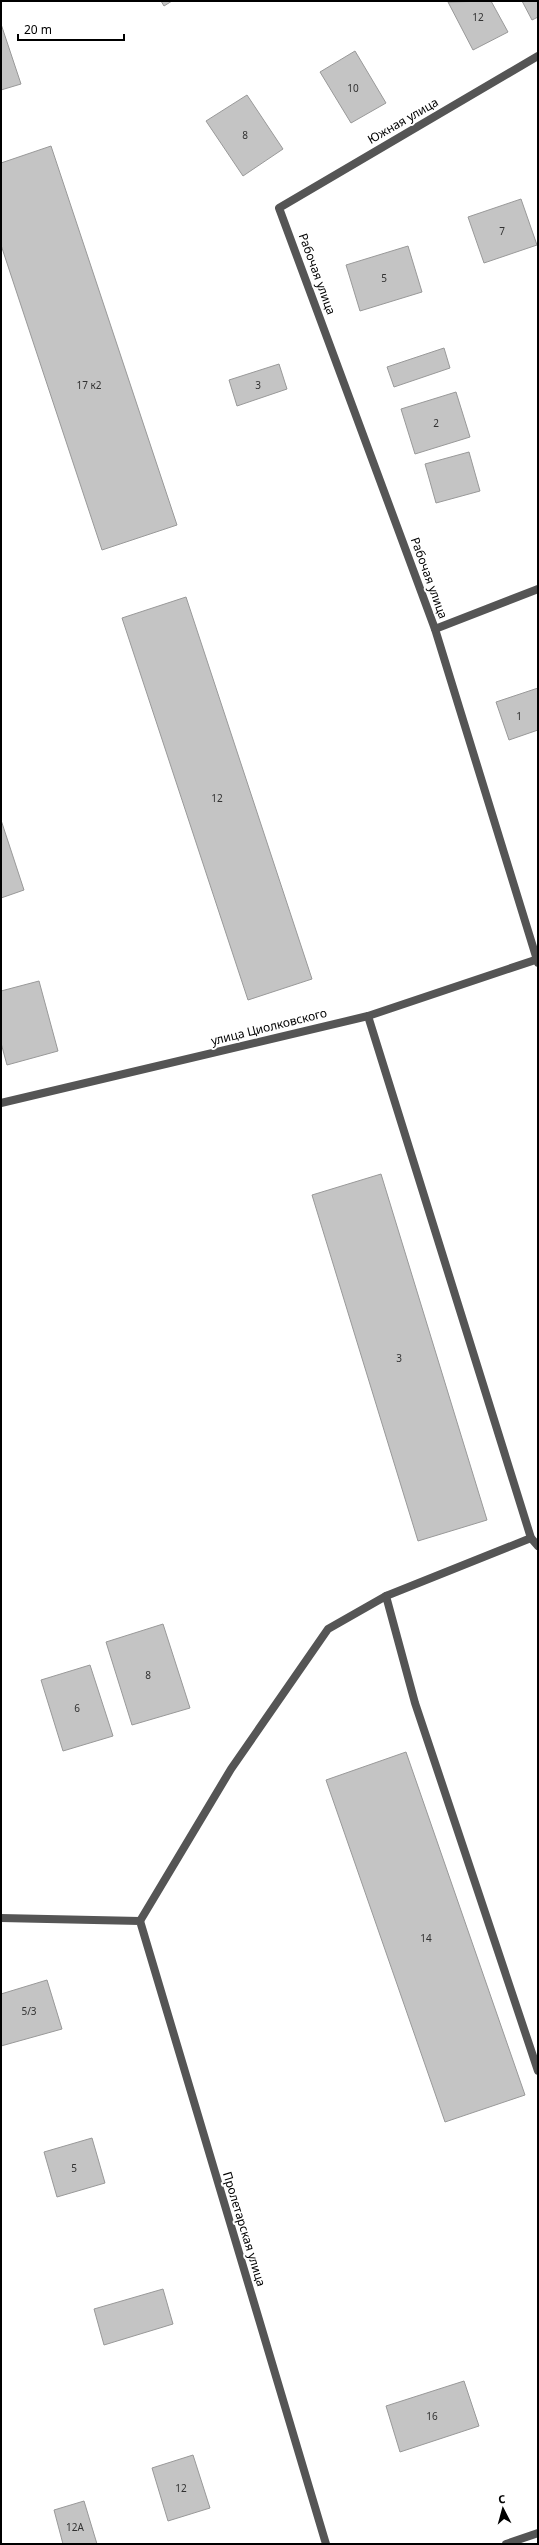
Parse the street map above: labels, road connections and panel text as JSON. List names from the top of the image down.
{
  "streets": {
    "street": [
      "Южная улица",
      "Рабочая улица",
      "улица Циолковского",
      "Пролетарская улица"
    ]
  },
  "crossings": [
    ["Южная улица", "Рабочая улица"],
    ["Рабочая улица", "улица Циолковского"]
  ],
  "house_numbers": [
    "12",
    "10",
    "8",
    "7",
    "5",
    "17 к2",
    "3",
    "2",
    "1",
    "12",
    "3",
    "8",
    "6",
    "14",
    "5/3",
    "5",
    "16",
    "12",
    "12А"
  ],
  "scale_bar": "20 m",
  "north": "top"
}
